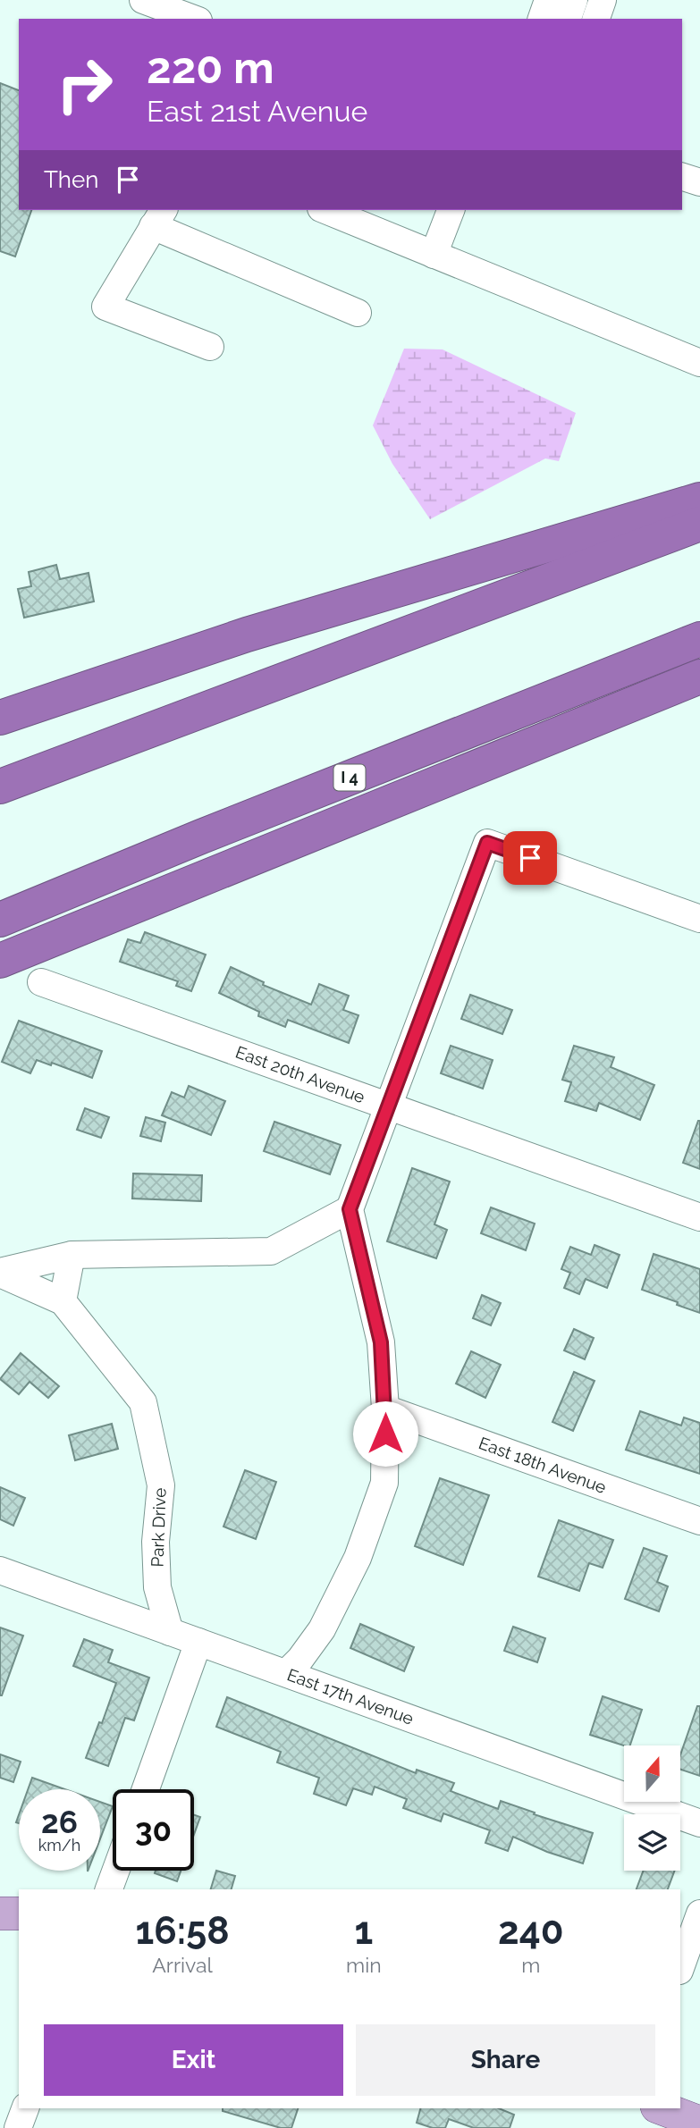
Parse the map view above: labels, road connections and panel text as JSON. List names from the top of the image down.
{
  "streets": {
    "highway": ["I 4"],
    "street": [
      "East 20th Avenue",
      "East 18th Avenue",
      "Park Drive",
      "East 17th Avenue"
    ]
  },
  "crossings": [
    ["Park Drive", "East 17th Avenue"]
  ],
  "north": "top",
  "page": {
    "turn": ["220 m", "East 21st Avenue"],
    "then": "Then",
    "speed": "26 km/h",
    "limit": "30",
    "eta": [
      "16:58",
      "Arrival",
      "1",
      "min",
      "240",
      "m"
    ],
    "buttons": ["Exit", "Share"]
  }
}
